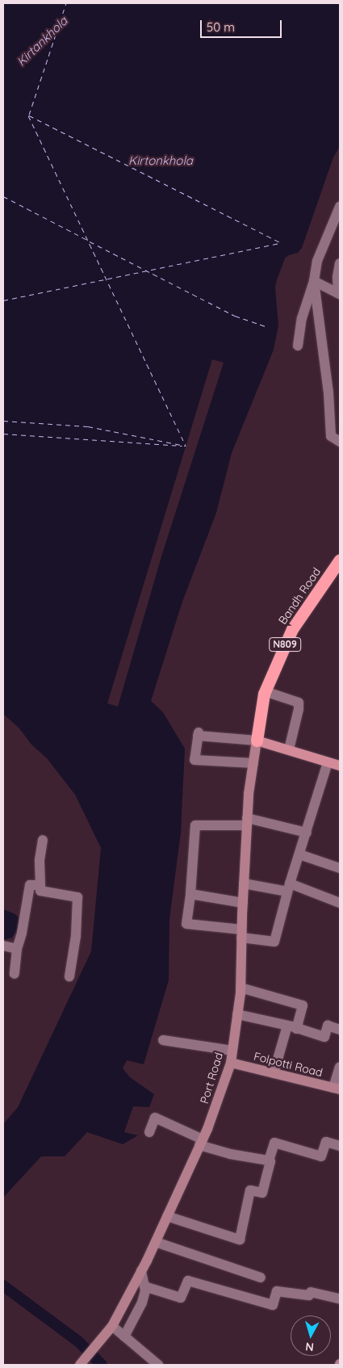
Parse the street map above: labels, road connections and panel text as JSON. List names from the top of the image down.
{
  "streets": {
    "highway": ["Bandh Road", "N809"],
    "main road": ["Folpotti Road", "Port Road"]
  },
  "crossings": [
    ["Bandh Road", "Port Road"],
    ["Folpotti Road", "Port Road"]
  ],
  "water": ["Kirtankhola", "Kirtonkhola"],
  "scale_bar": "50 m",
  "north": "bottom"
}
